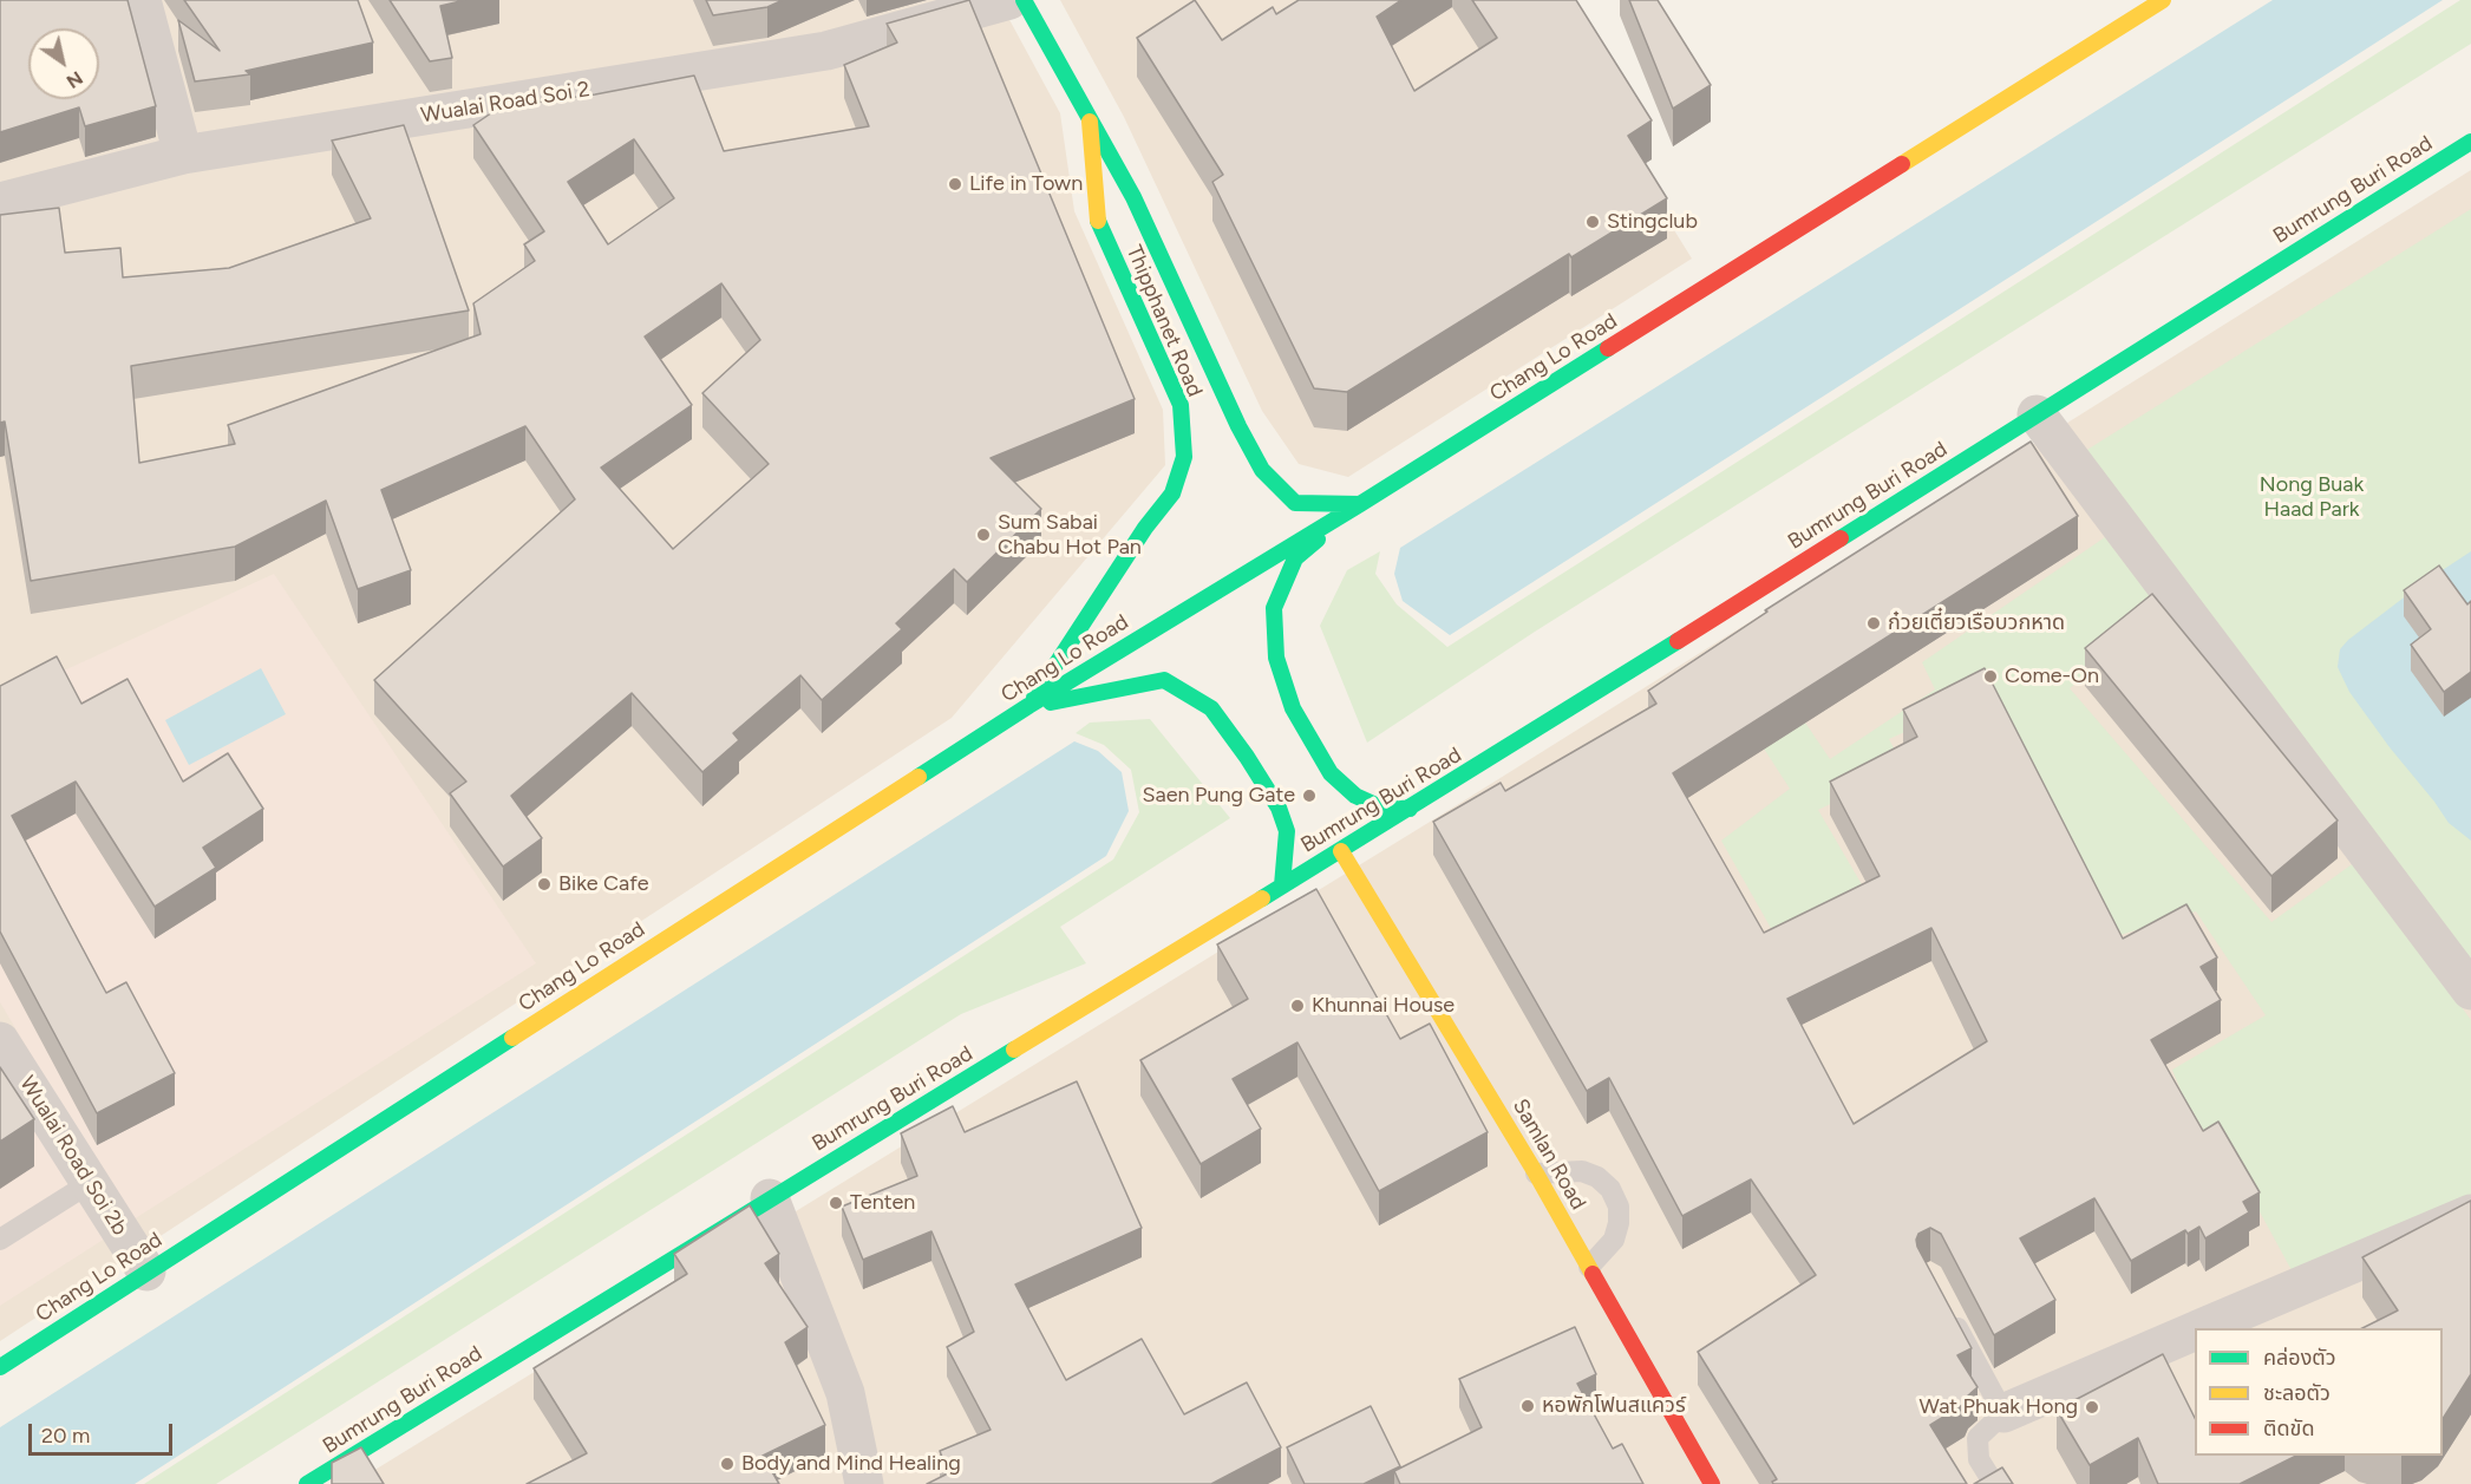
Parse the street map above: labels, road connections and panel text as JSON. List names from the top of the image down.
{
  "streets": {
    "main road": [
      "Bumrung Buri Road",
      "Thipphanet Road",
      "Chang Lo Road",
      "Samlan Road"
    ],
    "street": ["Wualai Road Soi 2", "Wualai Road Soi 2b"]
  },
  "crossings": [
    ["Bumrung Buri Road", "Samlan Road"],
    ["Thipphanet Road", "Chang Lo Road"],
    ["Chang Lo Road", "Wualai Road Soi 2b"]
  ],
  "parks": ["Nong Buak Haad Park"],
  "places": [
    "Life in Town",
    "Stingclub",
    "Sum Sabai Chabu Hot Pan",
    "ก๋วยเตี๋ยวเรือบวกหาด",
    "Come-On",
    "Saen Pung Gate",
    "Bike Cafe",
    "Khunnai House",
    "Tenten",
    "หอพักโฟนสแควร์",
    "Wat Phuak Hong",
    "Body and Mind Healing"
  ],
  "legend": ["คล่องตัว", "ชะลอตัว", "ติดขัด"],
  "scale_bar": "20 m",
  "north": "bottom right"
}
